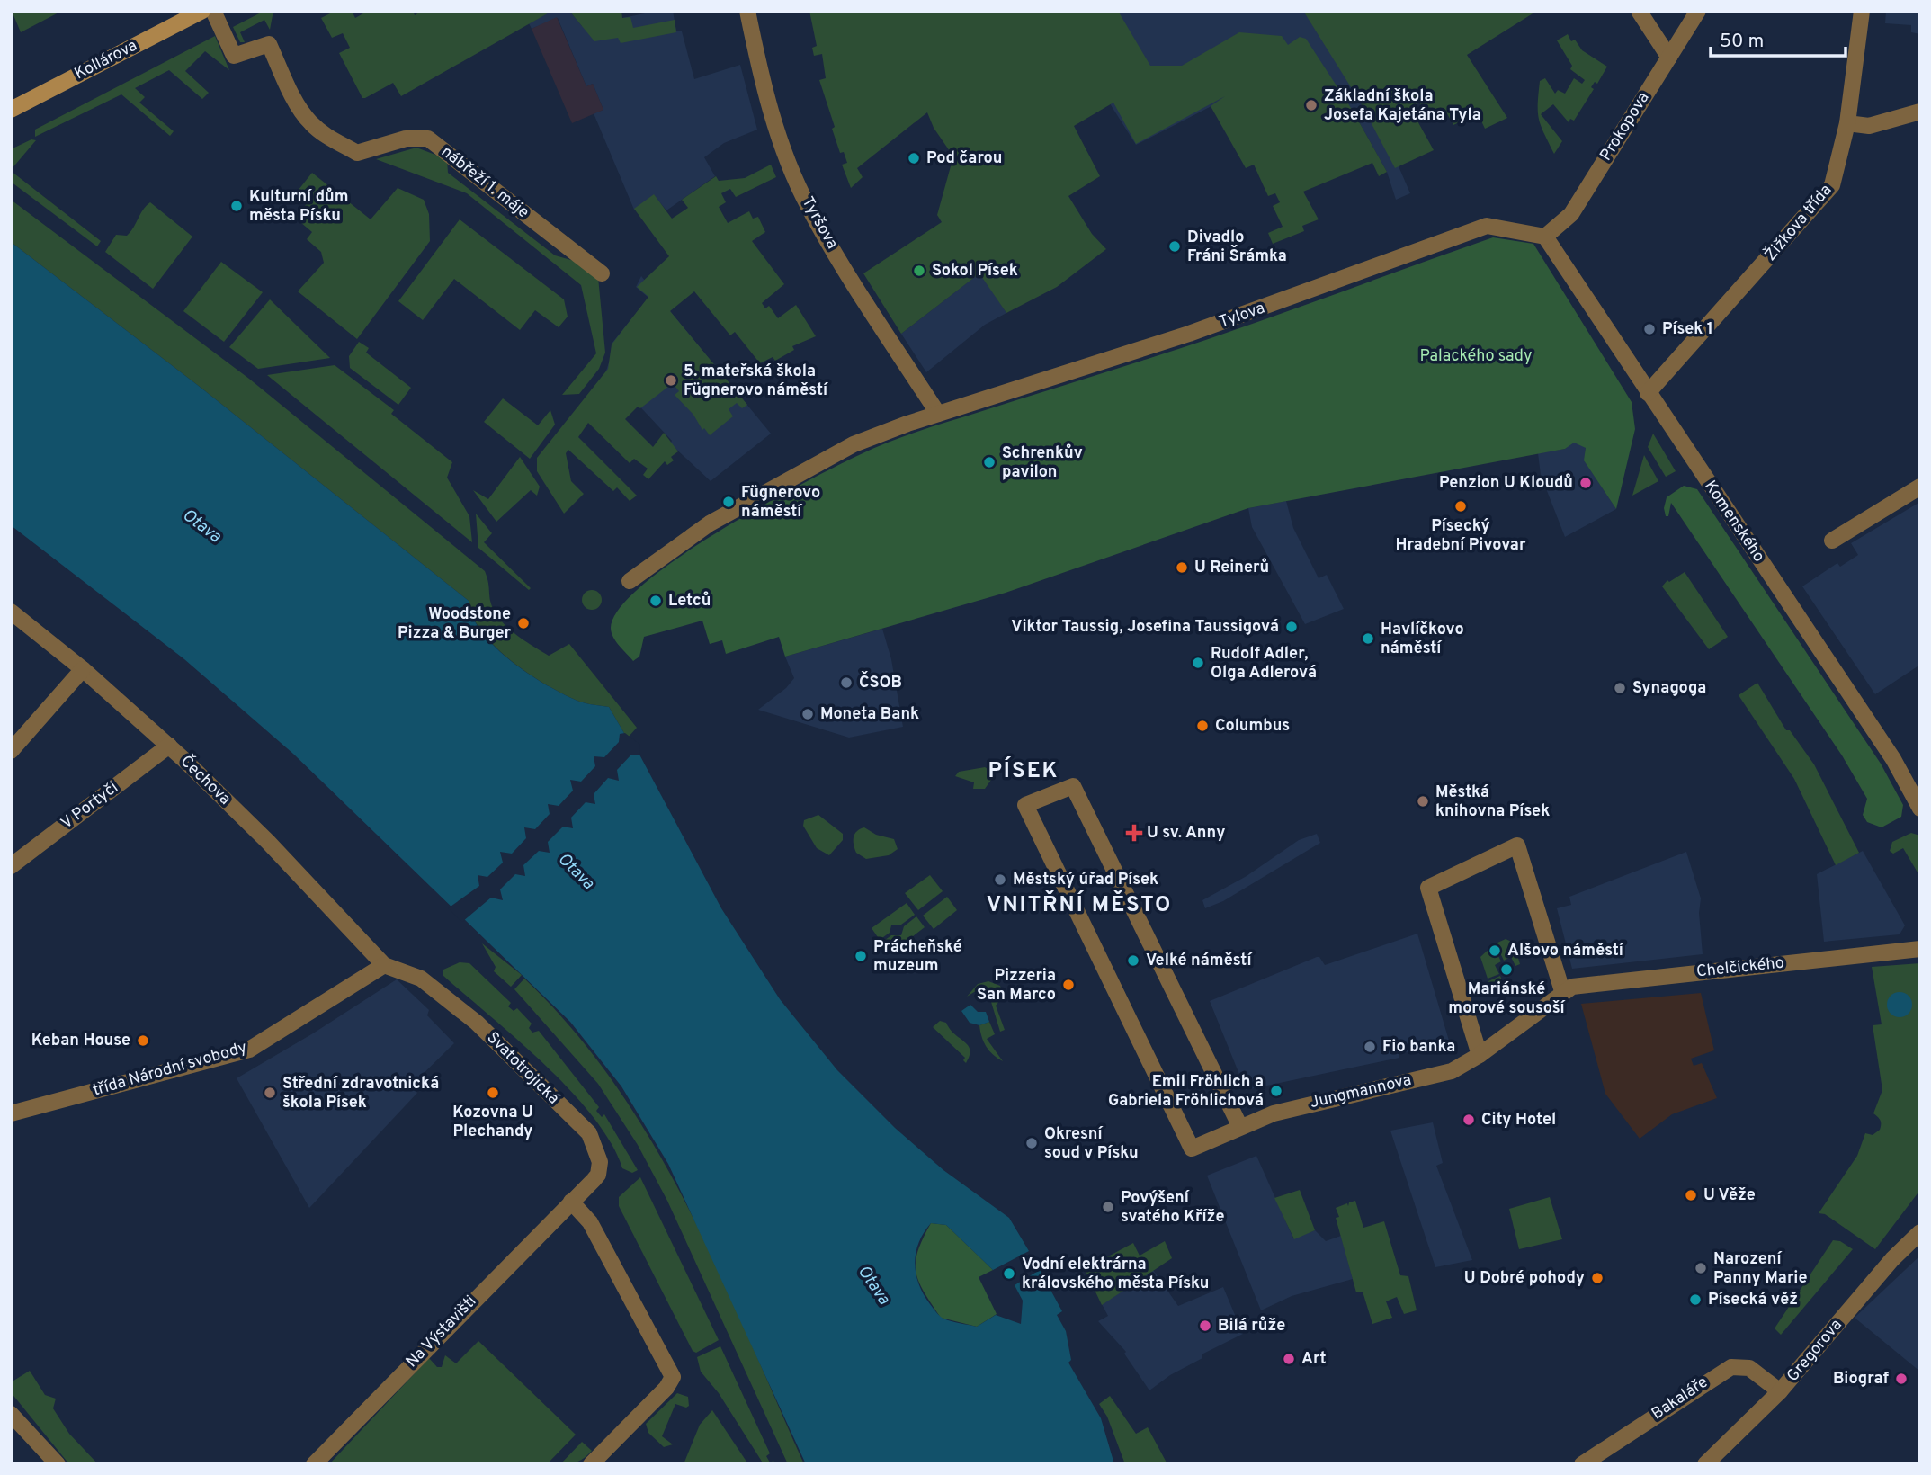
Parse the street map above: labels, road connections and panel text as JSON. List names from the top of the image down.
{
  "streets": {
    "main road": ["Kollárova"],
    "street": [
      "Prokopova",
      "nábřeží 1. máje",
      "Tyršova",
      "Žižkova třída",
      "Tylova",
      "Komenského",
      "Čechova",
      "V Portyči",
      "Chelčického",
      "Svatotrojická",
      "třída Národní svobody",
      "Jungmannova",
      "Na Výstavišti",
      "Gregorova",
      "Bakaláře"
    ]
  },
  "crossings": [
    ["Prokopova", "Tylova"],
    ["Prokopova", "Komenského"],
    ["Tyršova", "Tylova"],
    ["Žižkova třída", "Komenského"],
    ["Tylova", "Komenského"],
    ["Čechova", "V Portyči"],
    ["Čechova", "Svatotrojická"],
    ["Čechova", "třída Národní svobody"],
    ["Svatotrojická", "třída Národní svobody"],
    ["Svatotrojická", "Na Výstavišti"],
    ["Gregorova", "Bakaláře"]
  ],
  "districts": ["PÍSEK", "VNITŘNÍ MĚSTO"],
  "water": ["Otava"],
  "parks": ["Palackého sady"],
  "places": {
    "other": [
      "Základní škola Josefa Kajetána Tyla",
      "Pod čarou",
      "Kulturní dům města Písku",
      "Divadlo Fráni Šrámka",
      "Sokol Písek",
      "Písek 1",
      "5. mateřská škola Fügnerovo náměstí",
      "Schrenkův pavilon",
      "Penzion U Kloudů",
      "Fügnerovo náměstí",
      "Písecký Hradební Pivovar",
      "U Reinerů",
      "Letců",
      "Woodstone Pizza & Burger",
      "Viktor Taussig, Josefina Taussigová",
      "Havlíčkovo náměstí",
      "Rudolf Adler, Olga Adlerová",
      "ČSOB",
      "Synagoga",
      "Moneta Bank",
      "Columbus",
      "Městká knihovna Písek",
      "Městský úřad Písek",
      "Alšovo náměstí",
      "Prácheňské muzeum",
      "Velké náměstí",
      "Mariánské morové sousoší",
      "Pizzeria San Marco",
      "Keban House",
      "Fio banka",
      "Emil Fröhlich a Gabriela Fröhlichová",
      "Střední zdravotnická škola Písek",
      "Kozovna U Plechandy",
      "City Hotel",
      "Okresní soud v Písku",
      "U Věže",
      "Povýšení svatého Kříže",
      "Narození Panny Marie",
      "Vodní elektrárna královského města Písku",
      "U Dobré pohody",
      "Písecká věž",
      "Bilá růže",
      "Art",
      "Biograf"
    ],
    "health": ["U sv. Anny"]
  },
  "scale_bar": "50 m"
}
